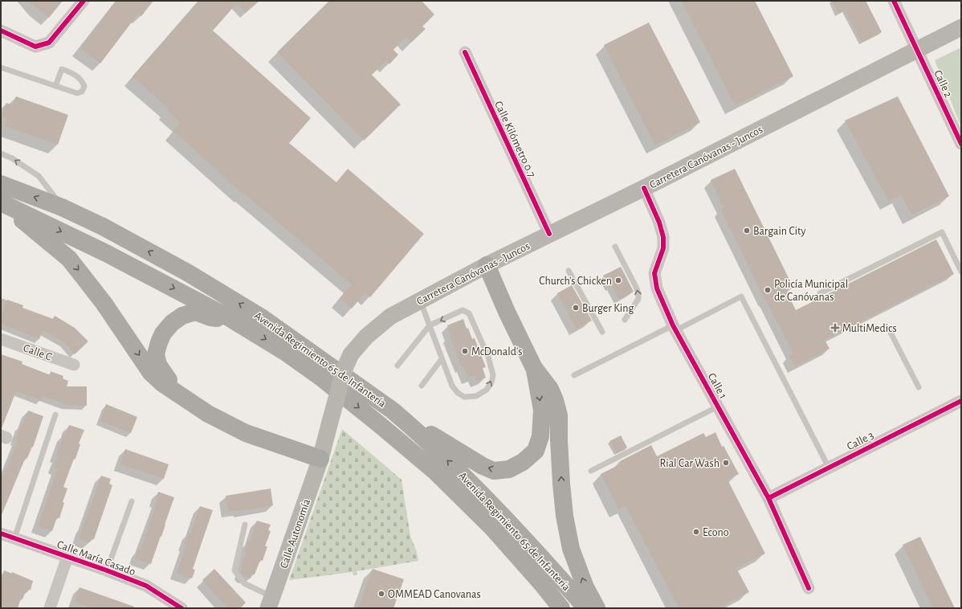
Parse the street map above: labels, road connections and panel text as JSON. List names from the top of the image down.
{
  "streets": {
    "main road": ["Carretera Canóvanas - Juncos", "Avenida Regimiento 65 de Infantería", "Calle Autonomía"],
    "street": [
      "Calle 2",
      "Calle Kilómetro 0.7",
      "Calle C",
      "Calle 1",
      "Calle 3",
      "Calle María Casado"
    ]
  },
  "crossings": [
    ["Calle 2", "Carretera Canóvanas - Juncos"],
    ["Calle Kilómetro 0.7", "Carretera Canóvanas - Juncos"],
    ["Carretera Canóvanas - Juncos", "Calle 1"],
    ["Carretera Canóvanas - Juncos", "Calle Autonomía"],
    ["Calle 1", "Calle 3"]
  ],
  "places": {
    "other": [
      "Bargain City",
      "Church's Chicken",
      "Policía Municipal de Canóvanas",
      "Burger King",
      "McDonald's",
      "Rial Car Wash",
      "Econo",
      "OMMEAD Canovanas"
    ],
    "health": ["MultiMedics"]
  }
}
